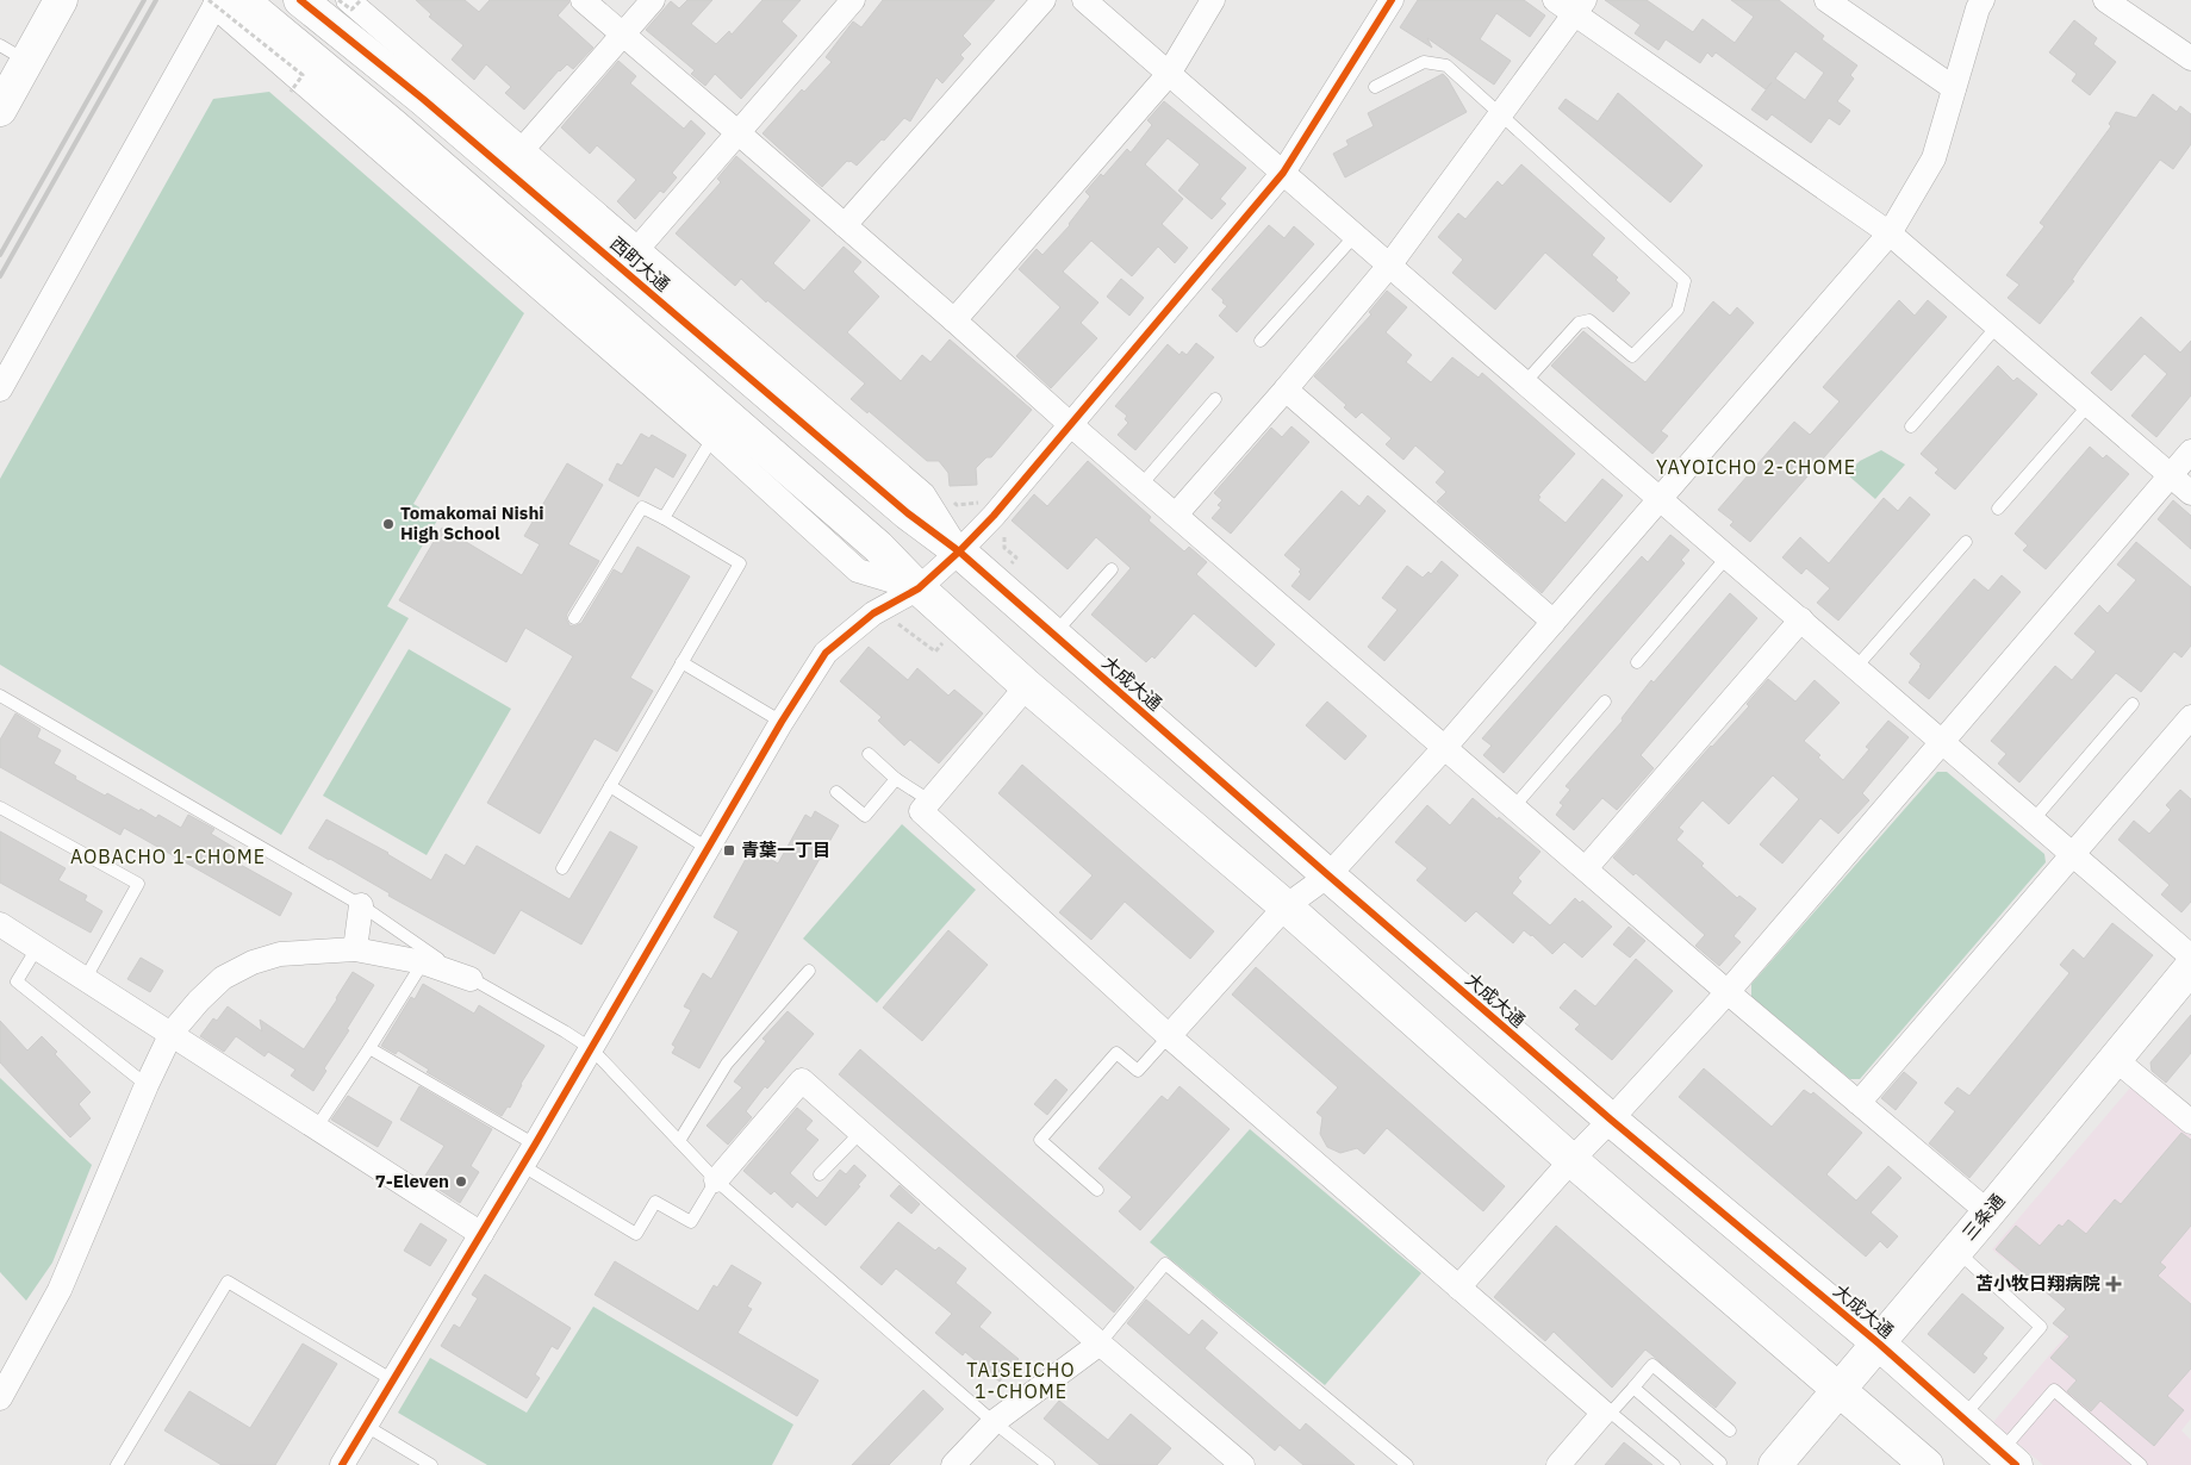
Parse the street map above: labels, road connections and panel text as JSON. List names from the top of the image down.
{
  "streets": {
    "street": ["西町大通", "大成大通", "三条通"]
  },
  "crossings": [
    ["西町大通", "大成大通"],
    ["大成大通", "三条通"]
  ],
  "districts": ["YAYOICHO 2-CHOME", "AOBACHO 1-CHOME", "TAISEICHO 1-CHOME"],
  "places": {
    "other": ["Tomakomai Nishi High School", "7-Eleven"],
    "transit": ["青葉一丁目"],
    "health": ["苫小牧日翔病院"]
  }
}
